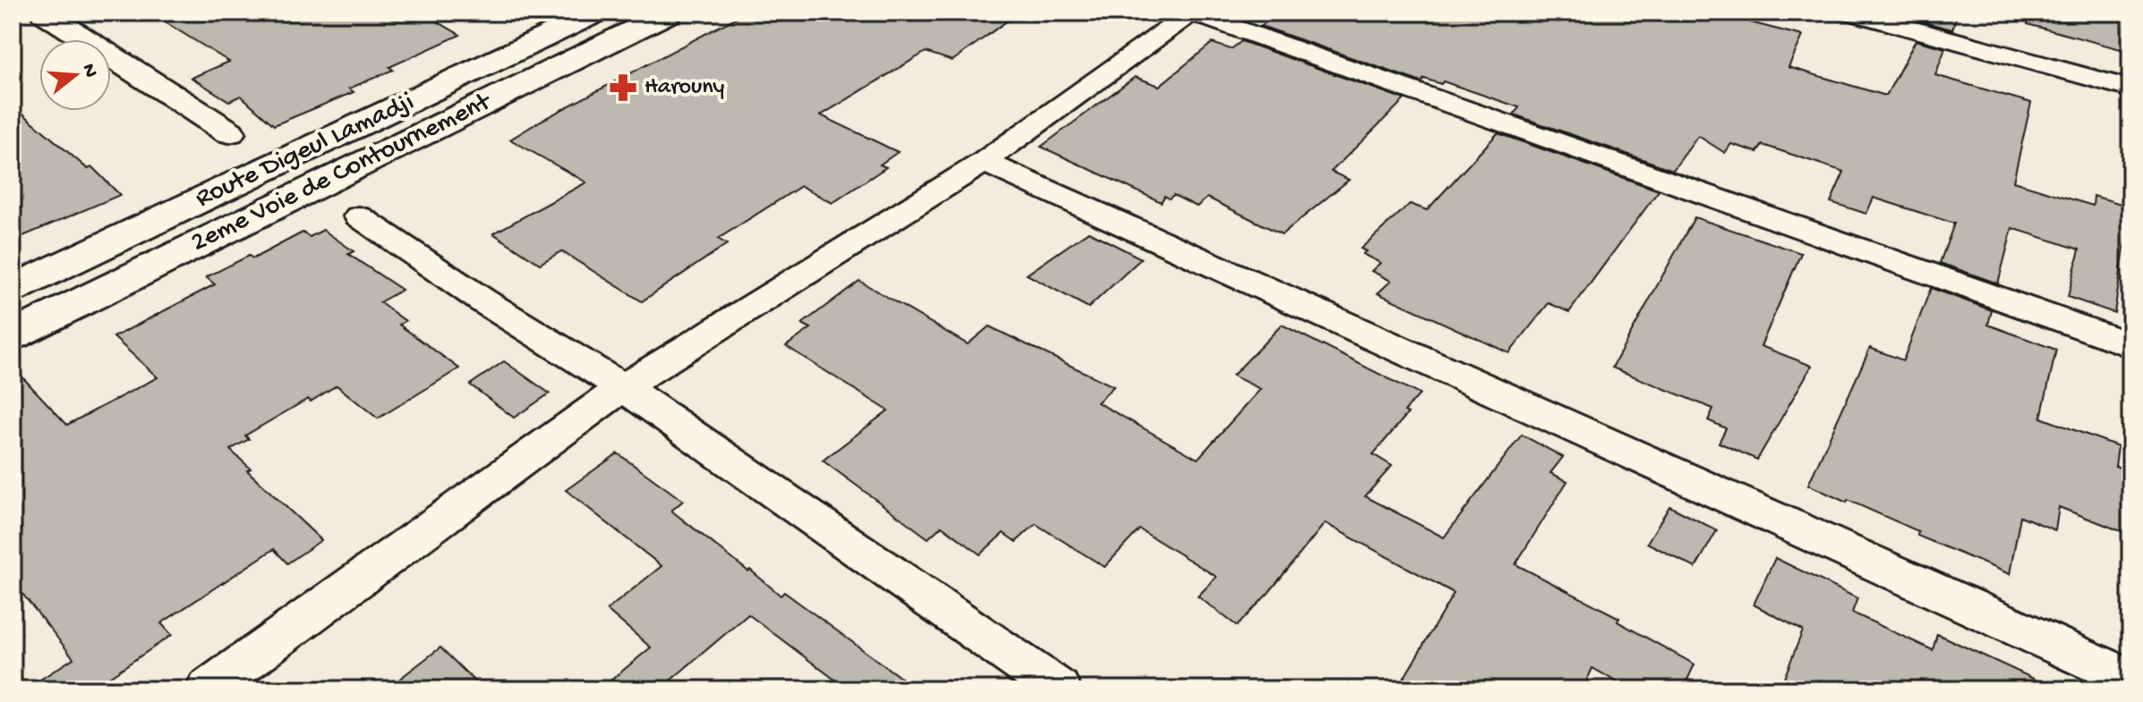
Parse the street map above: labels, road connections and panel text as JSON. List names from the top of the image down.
{
  "streets": {
    "main road": ["Route Digeul Lamadji", "2eme Voie de Contournement"]
  },
  "places": {
    "pharmacy": ["Harouny"]
  },
  "north": "right"
}
